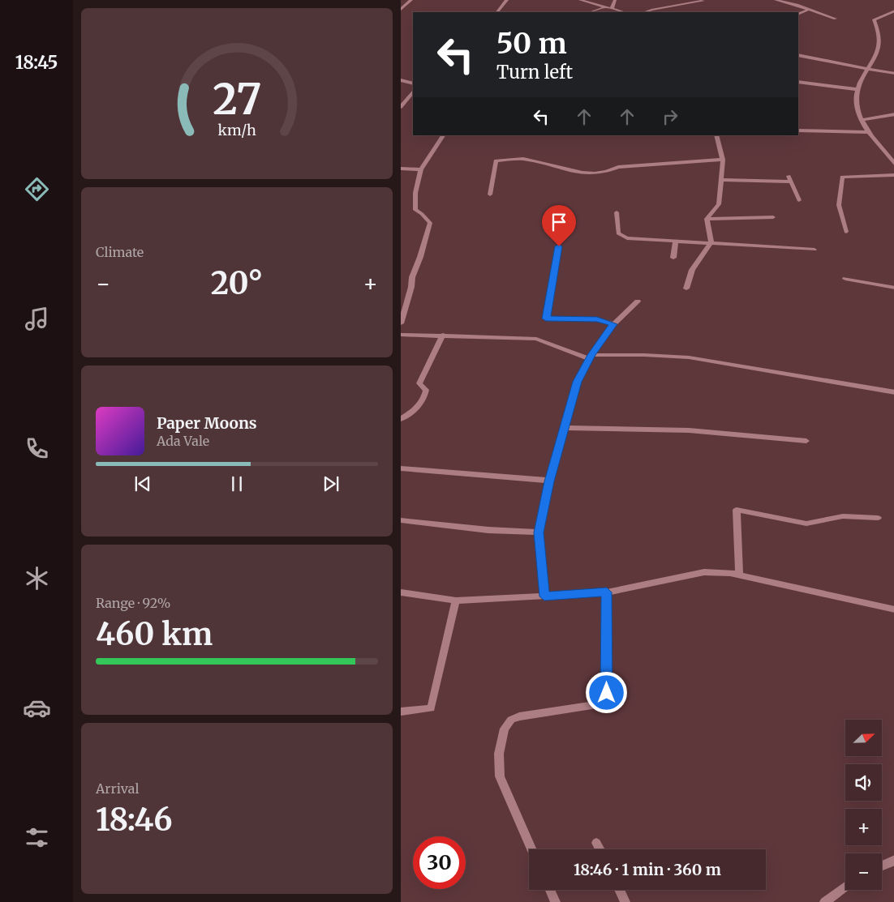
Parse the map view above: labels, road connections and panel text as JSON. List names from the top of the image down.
{
  "north": "top right",
  "page": {
    "tabs": "18:45",
    "turn": ["50 m", "Turn left"],
    "tile": [
      "Climate",
      ["Range · 92%", "460 km"],
      ["Arrival", "18:46"]
    ],
    "heat": ["−", "20°", "+"],
    "song": ["Paper Moons", "Ada Vale"],
    "map_buttons": ["+", "−"],
    "limit": "30",
    "trip": "18:46 · 1 min · 360 m",
    "gauge": ["27", "km/h"]
  }
}
